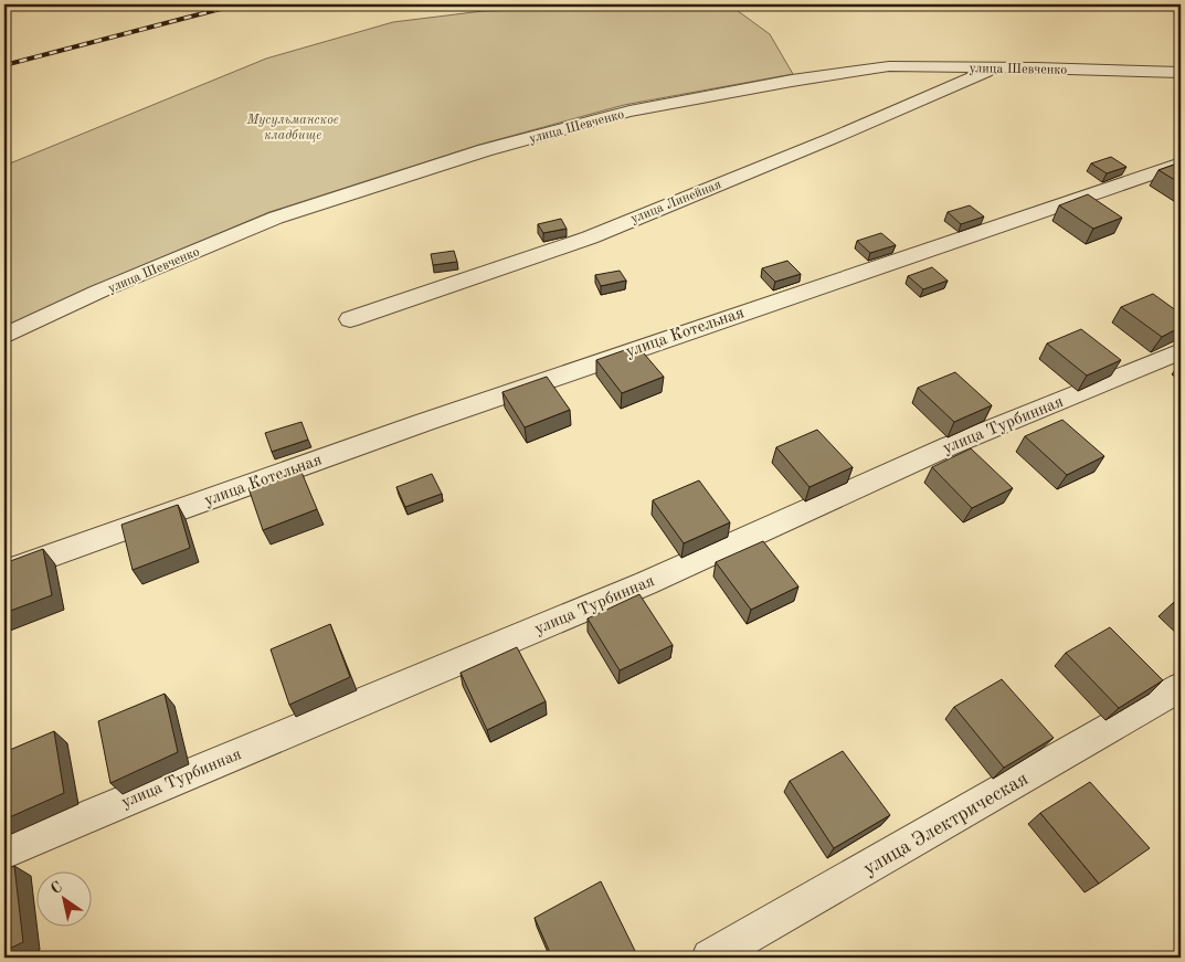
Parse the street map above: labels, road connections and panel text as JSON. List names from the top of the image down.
{
  "streets": {
    "street": [
      "улица Шевченко",
      "улица Линейная",
      "улица Котельная",
      "улица Турбинная",
      "улица Электрическая"
    ]
  },
  "crossings": [
    ["улица Шевченко", "улица Линейная"]
  ],
  "parks": ["Мусульманское кладбище"],
  "north": "top left"
}
